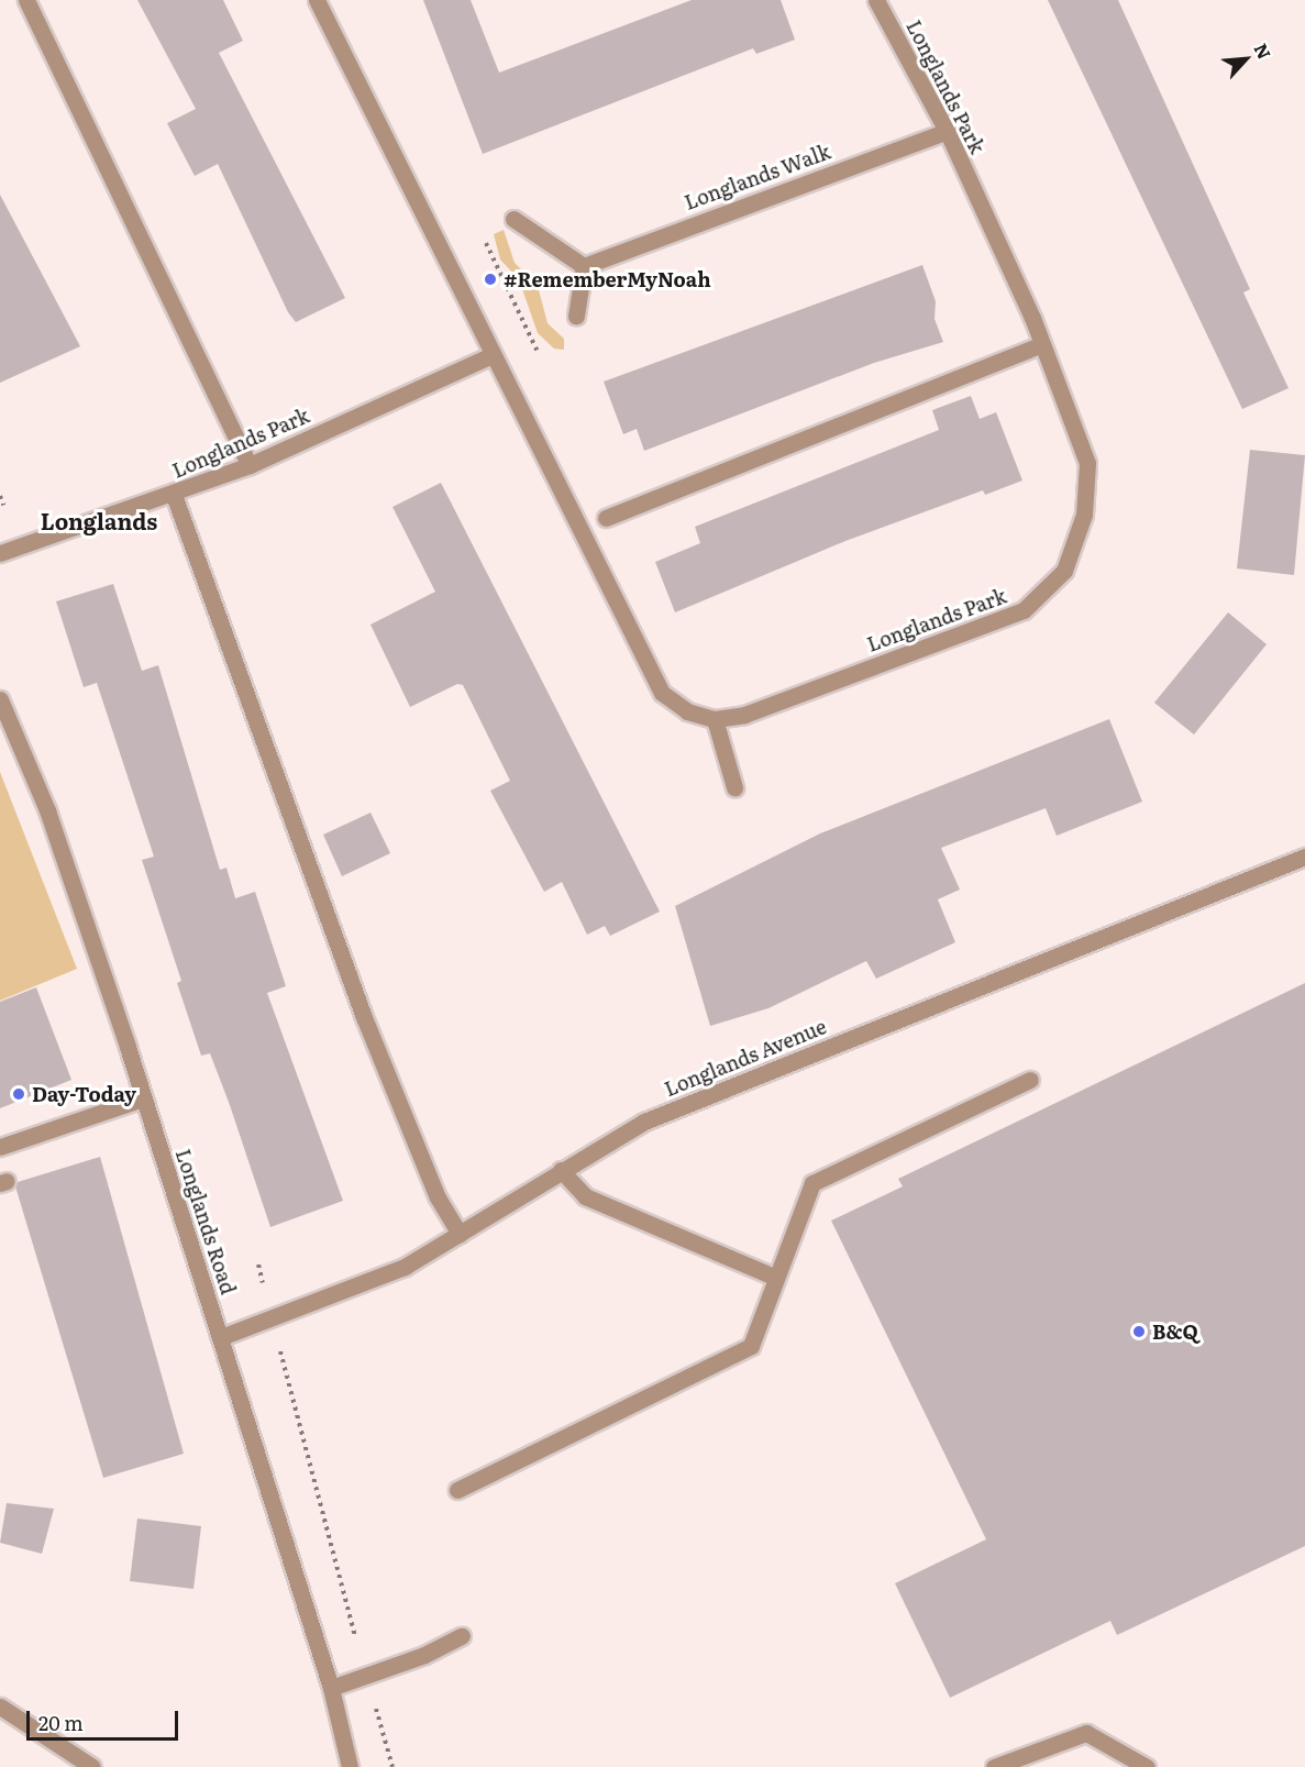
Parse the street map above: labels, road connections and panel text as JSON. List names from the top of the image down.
{
  "streets": {
    "street": [
      "Longlands Park",
      "Longlands Walk",
      "Longlands Avenue",
      "Longlands Road"
    ]
  },
  "crossings": [
    ["Longlands Park", "Longlands Walk"],
    ["Longlands Avenue", "Longlands Road"]
  ],
  "districts": ["Longlands"],
  "places": ["#RememberMyNoah", "Day-Today", "B&Q"],
  "scale_bar": "20 m",
  "north": "top right"
}
